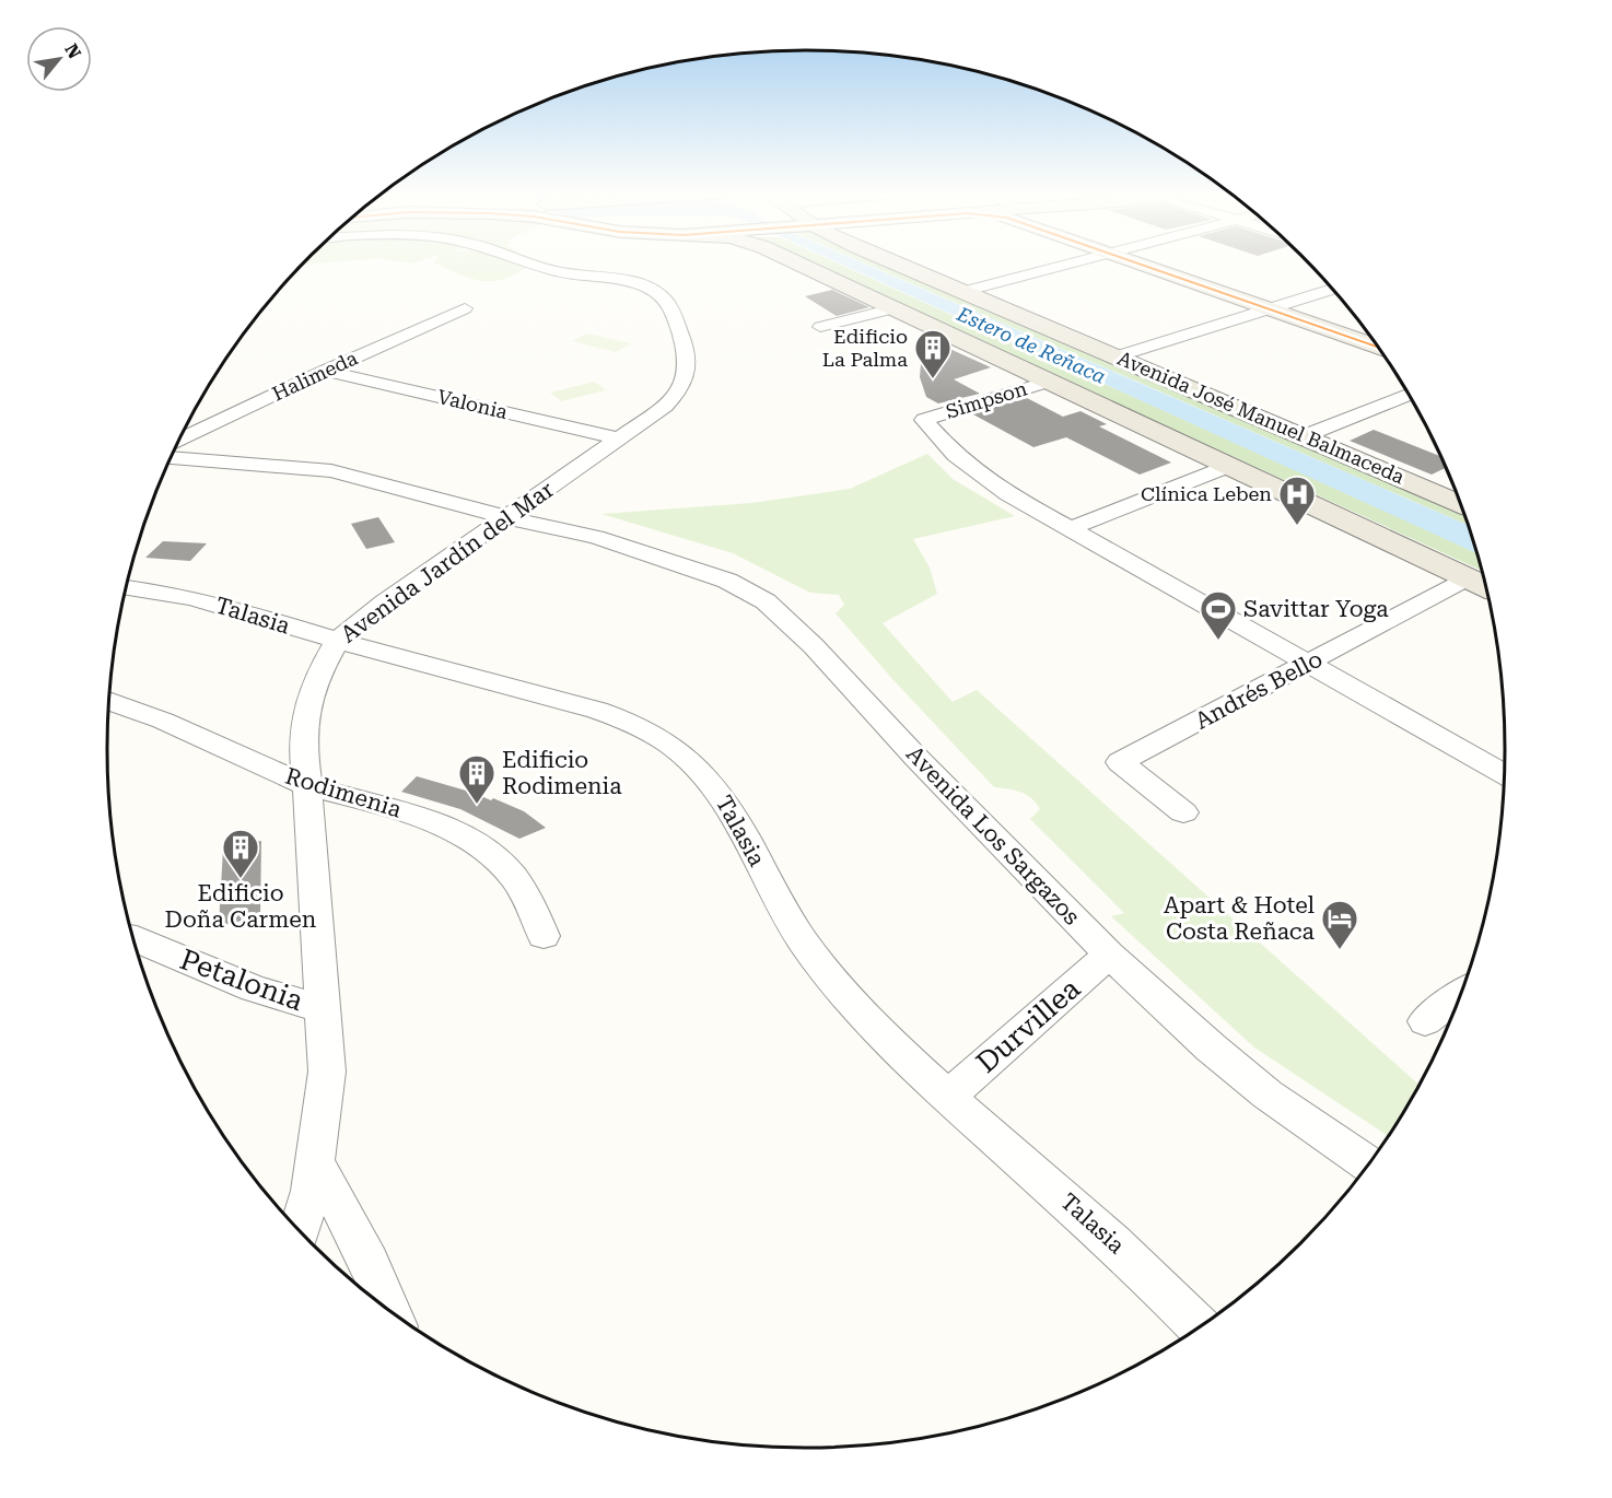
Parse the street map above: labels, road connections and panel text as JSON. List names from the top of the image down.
{
  "streets": {
    "main road": ["Avenida José Manuel Balmaceda"],
    "street": [
      "Halimeda",
      "Simpson",
      "Valonia",
      "Avenida Jardín del Mar",
      "Talasia",
      "Andrés Bello",
      "Rodimenia",
      "Avenida Los Sargazos",
      "Petalonia",
      "Durvillea"
    ]
  },
  "crossings": [
    ["Halimeda", "Valonia"],
    ["Valonia", "Avenida Jardín del Mar"],
    ["Avenida Jardín del Mar", "Talasia"],
    ["Avenida Jardín del Mar", "Rodimenia"],
    ["Avenida Jardín del Mar", "Avenida Los Sargazos"],
    ["Avenida Jardín del Mar", "Petalonia"],
    ["Talasia", "Durvillea"],
    ["Avenida Los Sargazos", "Durvillea"]
  ],
  "water": ["Estero de Reñaca"],
  "places": {
    "building": ["Edificio La Palma", "Edificio Rodimenia", "Edificio Doña Carmen"],
    "hospital": ["Clínica Leben"],
    "sports": ["Savittar Yoga"],
    "hotel": ["Apart & Hotel Costa Reñaca"]
  },
  "north": "top right"
}
